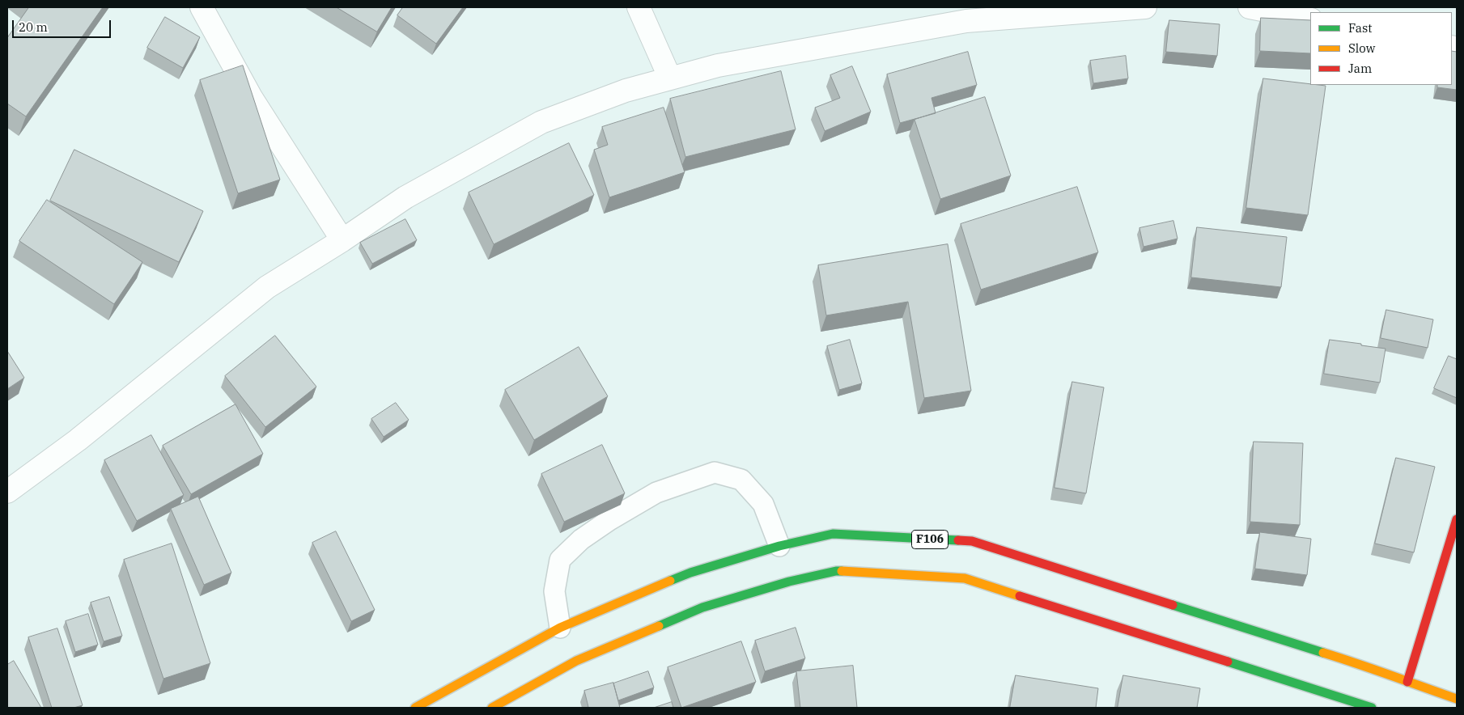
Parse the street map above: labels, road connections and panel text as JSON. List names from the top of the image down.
{
  "streets": {
    "main road": ["F106"]
  },
  "legend": ["Fast", "Slow", "Jam"],
  "scale_bar": "20 m"
}
